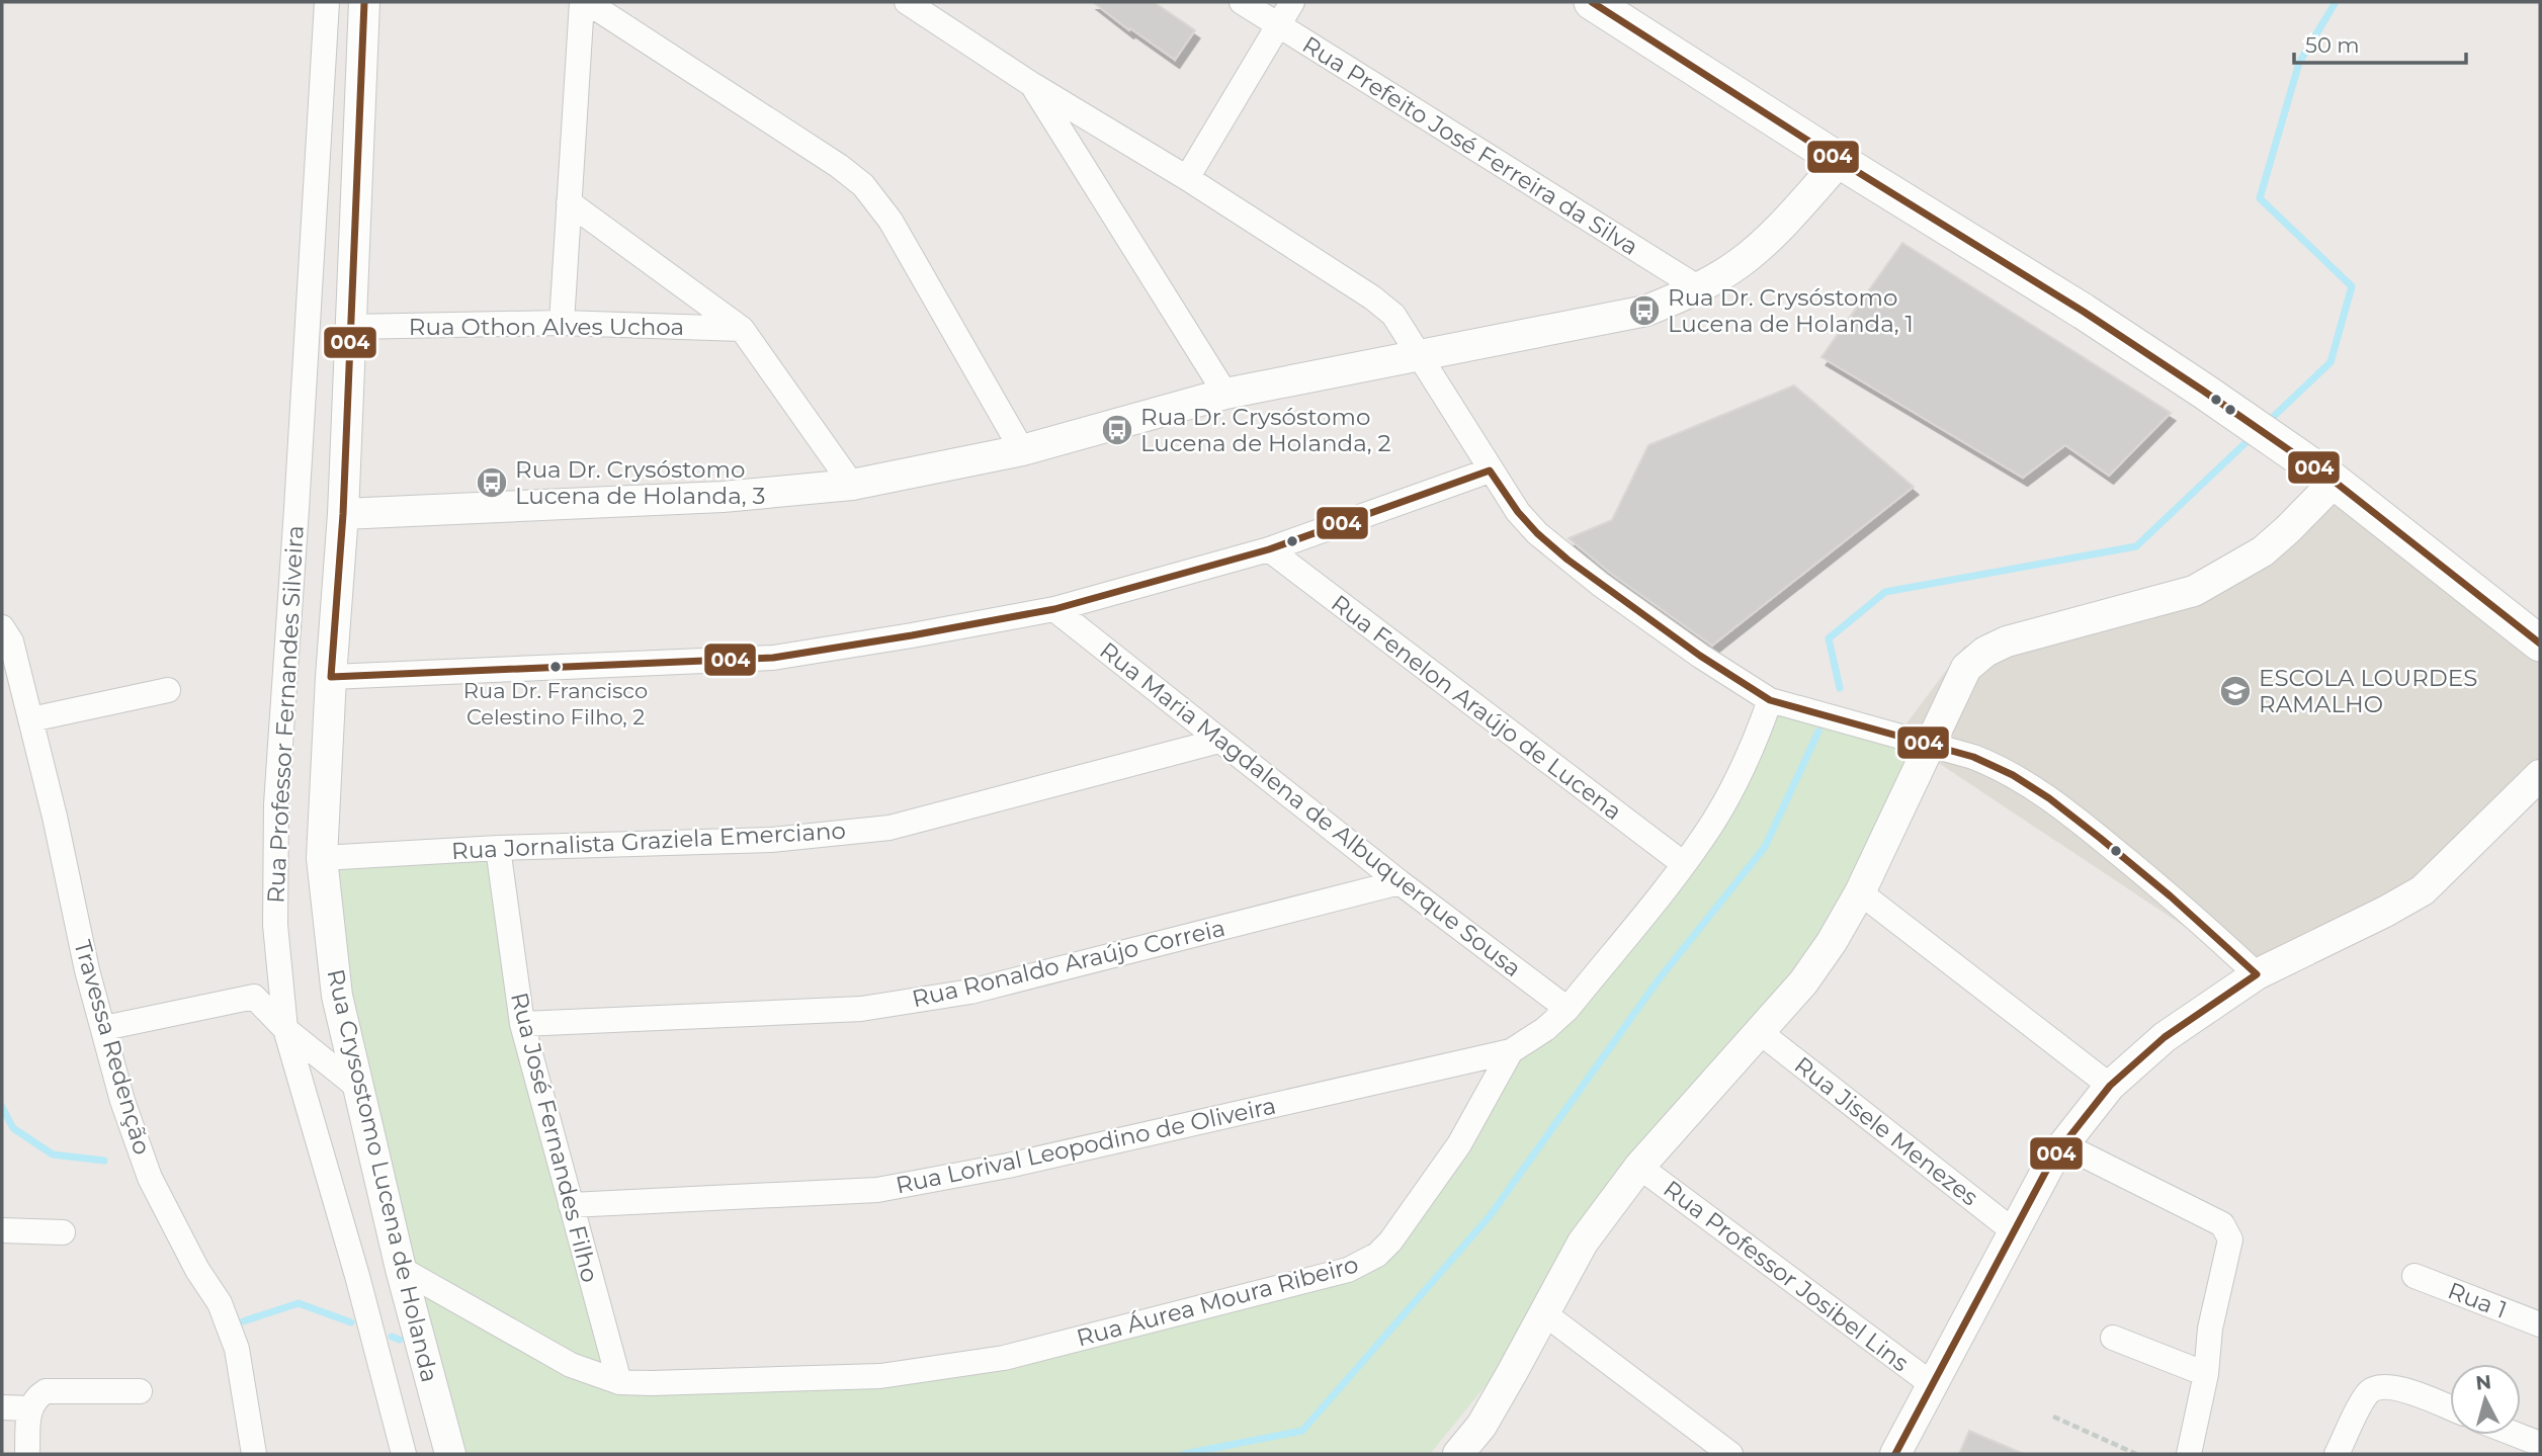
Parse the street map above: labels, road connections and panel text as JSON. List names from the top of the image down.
{
  "streets": {
    "street": [
      "Rua Prefeito José Ferreira da Silva",
      "Rua Othon Alves Uchoa",
      "Rua Fenelon Araújo de Lucena",
      "Rua Professor Fernandes Silveira",
      "Rua Maria Magdalena de Albuquerque Sousa",
      "Rua Jornalista Graziela Emerciano",
      "Rua Ronaldo Araújo Correia",
      "Travessa Redenção",
      "Rua Jisele Menezes",
      "Rua José Fernandes Filho",
      "Rua Lorival Leopodino de Oliveira",
      "Rua Crysostomo Lucena de Holanda",
      "Rua Professor Josibel Lins",
      "Rua 1",
      "Rua Áurea Moura Ribeiro"
    ]
  },
  "crossings": [
    ["Rua Othon Alves Uchoa", "Rua Crysostomo Lucena de Holanda"],
    ["Rua Fenelon Araújo de Lucena", "Rua Áurea Moura Ribeiro"],
    ["Rua Maria Magdalena de Albuquerque Sousa", "Rua Jornalista Graziela Emerciano"],
    ["Rua Maria Magdalena de Albuquerque Sousa", "Rua Ronaldo Araújo Correia"],
    ["Rua Maria Magdalena de Albuquerque Sousa", "Rua Áurea Moura Ribeiro"],
    ["Rua Jornalista Graziela Emerciano", "Rua José Fernandes Filho"],
    ["Rua Jornalista Graziela Emerciano", "Rua Crysostomo Lucena de Holanda"],
    ["Rua Ronaldo Araújo Correia", "Rua José Fernandes Filho"],
    ["Rua José Fernandes Filho", "Rua Lorival Leopodino de Oliveira"],
    ["Rua José Fernandes Filho", "Rua Áurea Moura Ribeiro"],
    ["Rua Lorival Leopodino de Oliveira", "Rua Áurea Moura Ribeiro"],
    ["Rua Crysostomo Lucena de Holanda", "Rua Áurea Moura Ribeiro"]
  ],
  "places": {
    "bus stop": ["Rua Dr. Crysóstomo Lucena de Holanda, 1", "Rua Dr. Crysóstomo Lucena de Holanda, 2", "Rua Dr. Crysóstomo Lucena de Holanda, 3"],
    "other": ["Rua Dr. Francisco Celestino Filho, 2"],
    "school or university": ["ESCOLA LOURDES RAMALHO"]
  },
  "lines": ["transit line 004"],
  "scale_bar": "50 m",
  "north": "top"
}
